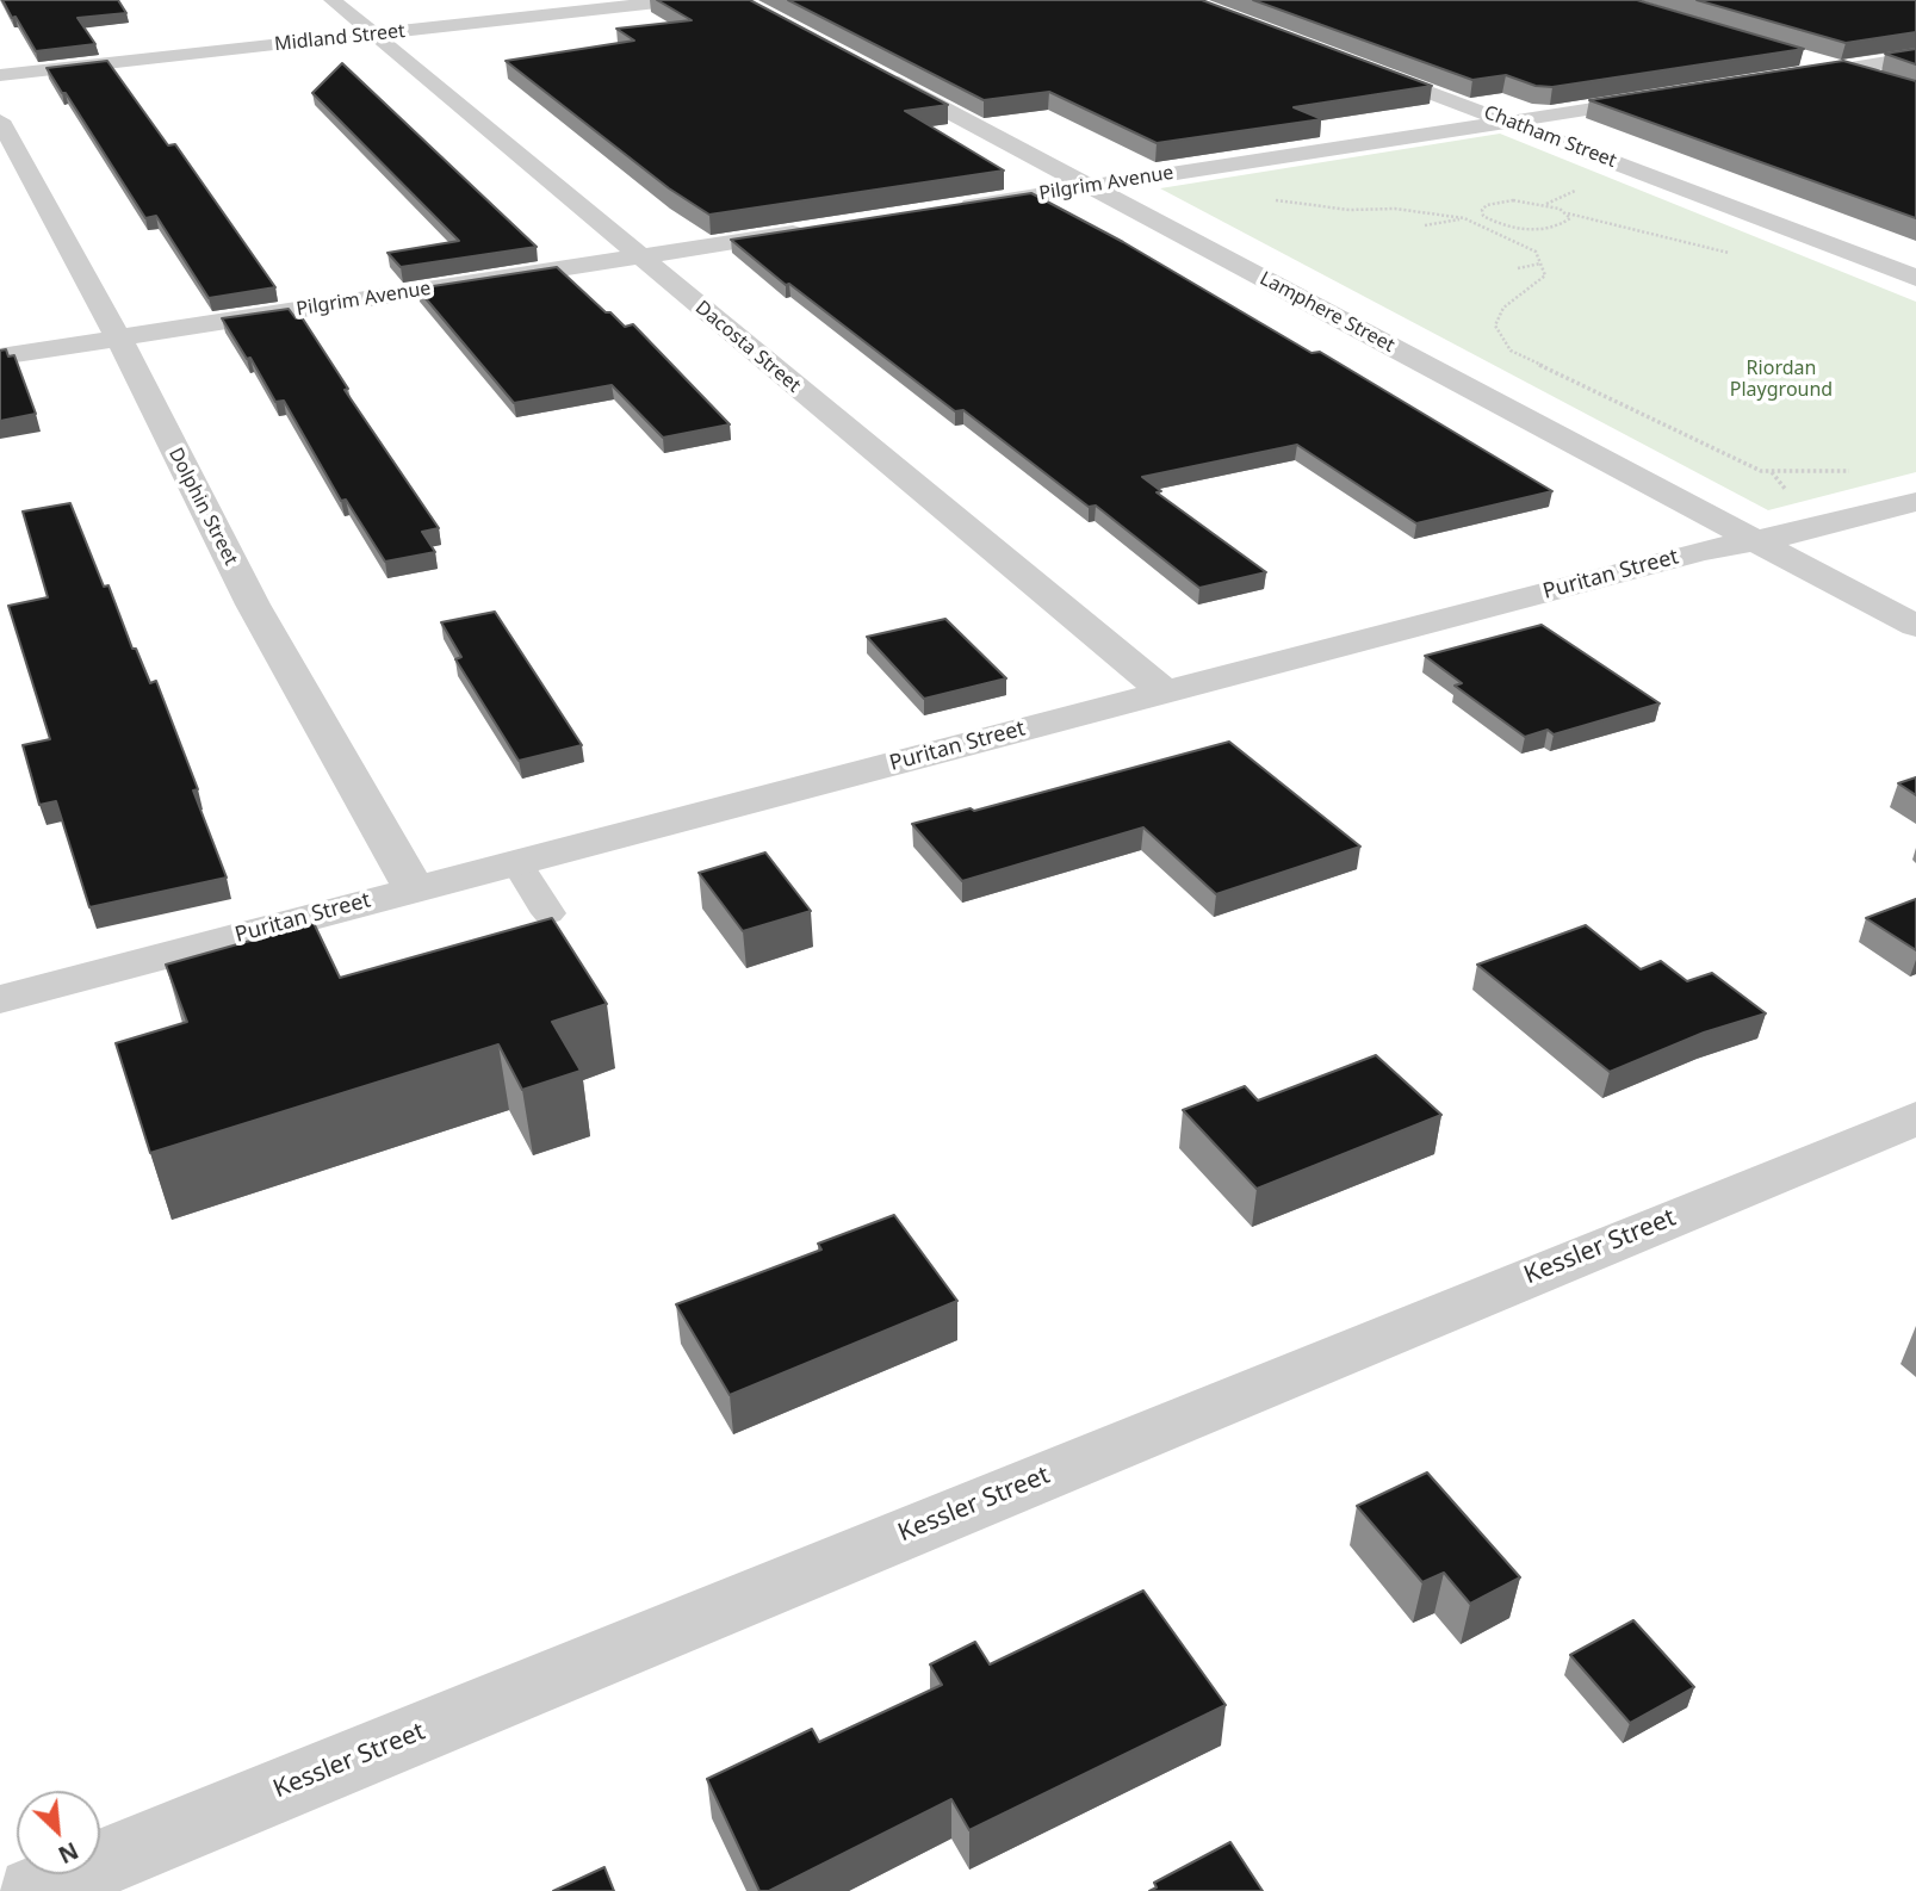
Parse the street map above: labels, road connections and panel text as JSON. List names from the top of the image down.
{
  "streets": {
    "street": [
      "Midland Street",
      "Chatham Street",
      "Pilgrim Avenue",
      "Lamphere Street",
      "Dacosta Street",
      "Dolphin Street",
      "Puritan Street",
      "Kessler Street"
    ]
  },
  "crossings": [
    ["Midland Street", "Dacosta Street"],
    ["Chatham Street", "Pilgrim Avenue"],
    ["Pilgrim Avenue", "Lamphere Street"],
    ["Pilgrim Avenue", "Dacosta Street"],
    ["Pilgrim Avenue", "Dolphin Street"],
    ["Lamphere Street", "Puritan Street"],
    ["Dacosta Street", "Puritan Street"],
    ["Dolphin Street", "Puritan Street"]
  ],
  "parks": ["Riordan Playground"],
  "north": "bottom right"
}
